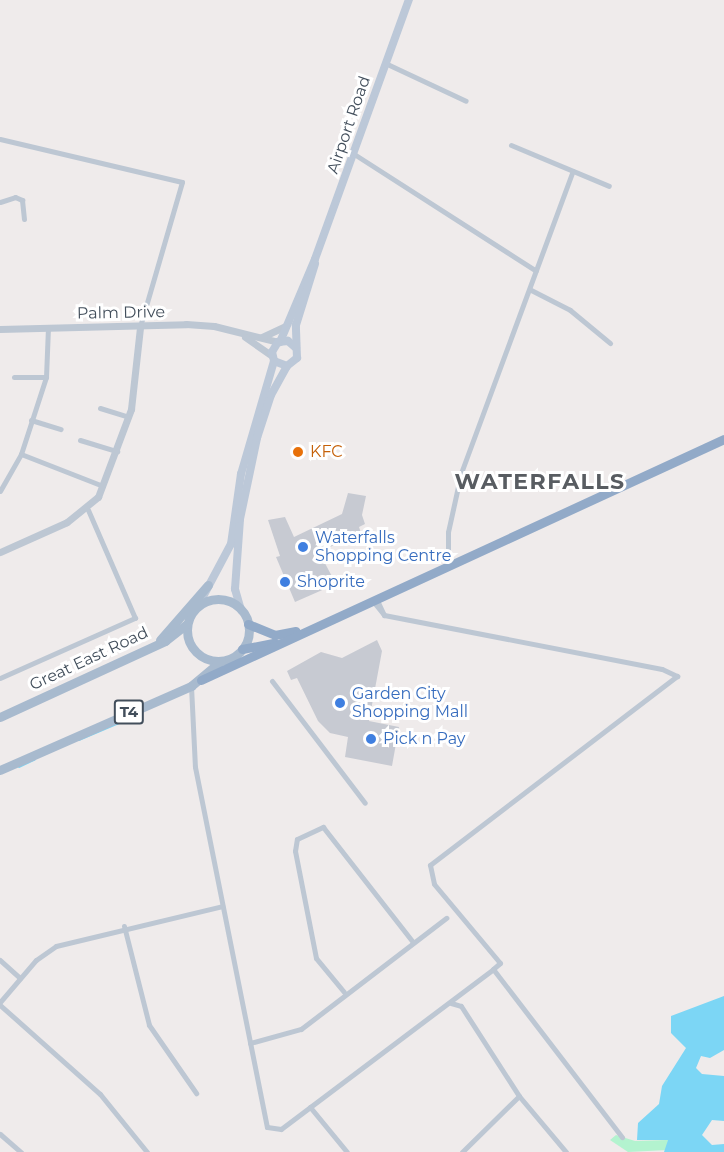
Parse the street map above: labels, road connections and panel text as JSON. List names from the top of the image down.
{
  "streets": {
    "main road": ["Airport Road", "Great East Road", "T4"],
    "street": ["Palm Drive"]
  },
  "crossings": [
    ["Airport Road", "Palm Drive"],
    ["Great East Road", "T4"]
  ],
  "districts": ["WATERFALLS"],
  "places": [
    "KFC",
    "Waterfalls Shopping Centre",
    "Shoprite",
    "Garden City Shopping Mall",
    "Pick n Pay"
  ]
}
